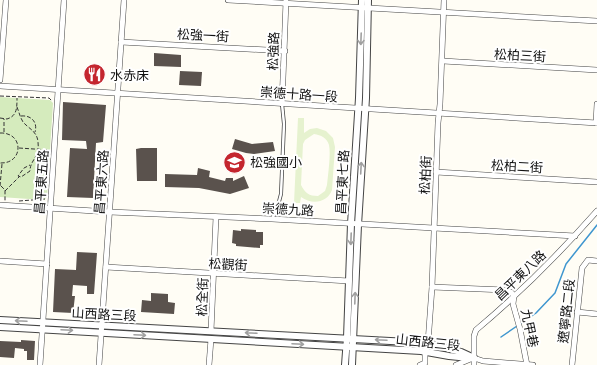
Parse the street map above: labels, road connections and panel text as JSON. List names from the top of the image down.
{
  "streets": {
    "street": [
      "松強一街",
      "松強路",
      "松柏三街",
      "崇德十路一段",
      "松柏二街",
      "松柏街",
      "昌平東五路",
      "昌平東六路",
      "昌平東七路",
      "崇德九路",
      "松觀街",
      "昌平東八路",
      "松全街",
      "遼寧路二段",
      "山西路三段",
      "九甲巷"
    ]
  },
  "crossings": [
    ["松強一街", "松強路"],
    ["松強一街", "昌平東六路"],
    ["松強路", "崇德十路一段"],
    ["松柏三街", "松柏街"],
    ["崇德十路一段", "松柏街"],
    ["崇德十路一段", "昌平東五路"],
    ["崇德十路一段", "昌平東六路"],
    ["崇德十路一段", "昌平東七路"],
    ["松柏二街", "松柏街"],
    ["松柏街", "崇德九路"],
    ["松柏街", "山西路三段"],
    ["昌平東五路", "崇德九路"],
    ["昌平東五路", "山西路三段"],
    ["昌平東六路", "崇德九路"],
    ["昌平東六路", "松觀街"],
    ["昌平東六路", "山西路三段"],
    ["昌平東七路", "崇德九路"],
    ["昌平東七路", "松觀街"],
    ["昌平東七路", "山西路三段"],
    ["崇德九路", "昌平東八路"],
    ["崇德九路", "松全街"],
    ["松觀街", "松全街"],
    ["昌平東八路", "山西路三段"],
    ["昌平東八路", "九甲巷"],
    ["松全街", "山西路三段"]
  ],
  "places": {
    "restaurant": ["水赤床"],
    "school or university": ["松強國小"]
  }
}
